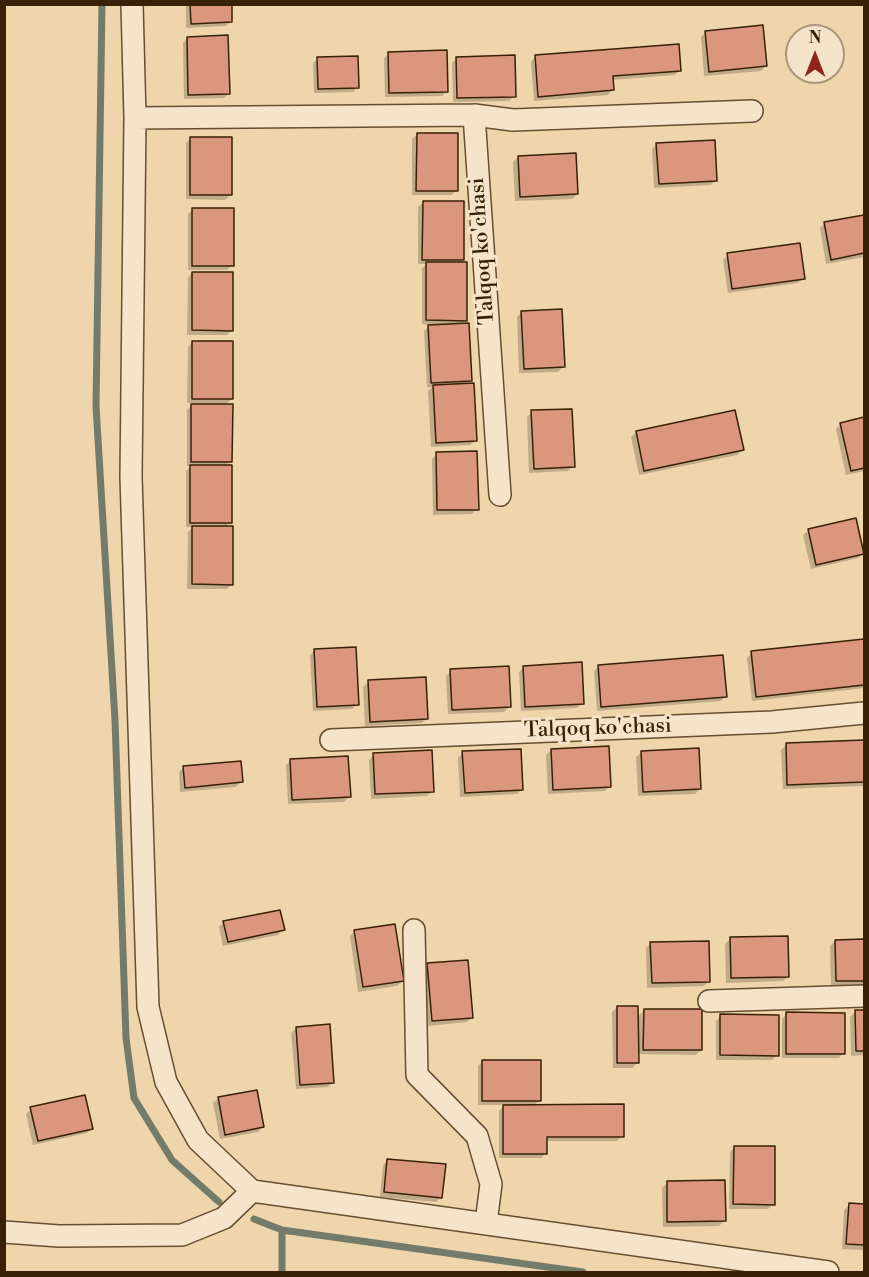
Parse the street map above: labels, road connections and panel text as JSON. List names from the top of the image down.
{
  "streets": {
    "street": ["Talqoq ko'chasi"]
  },
  "north": "top"
}
